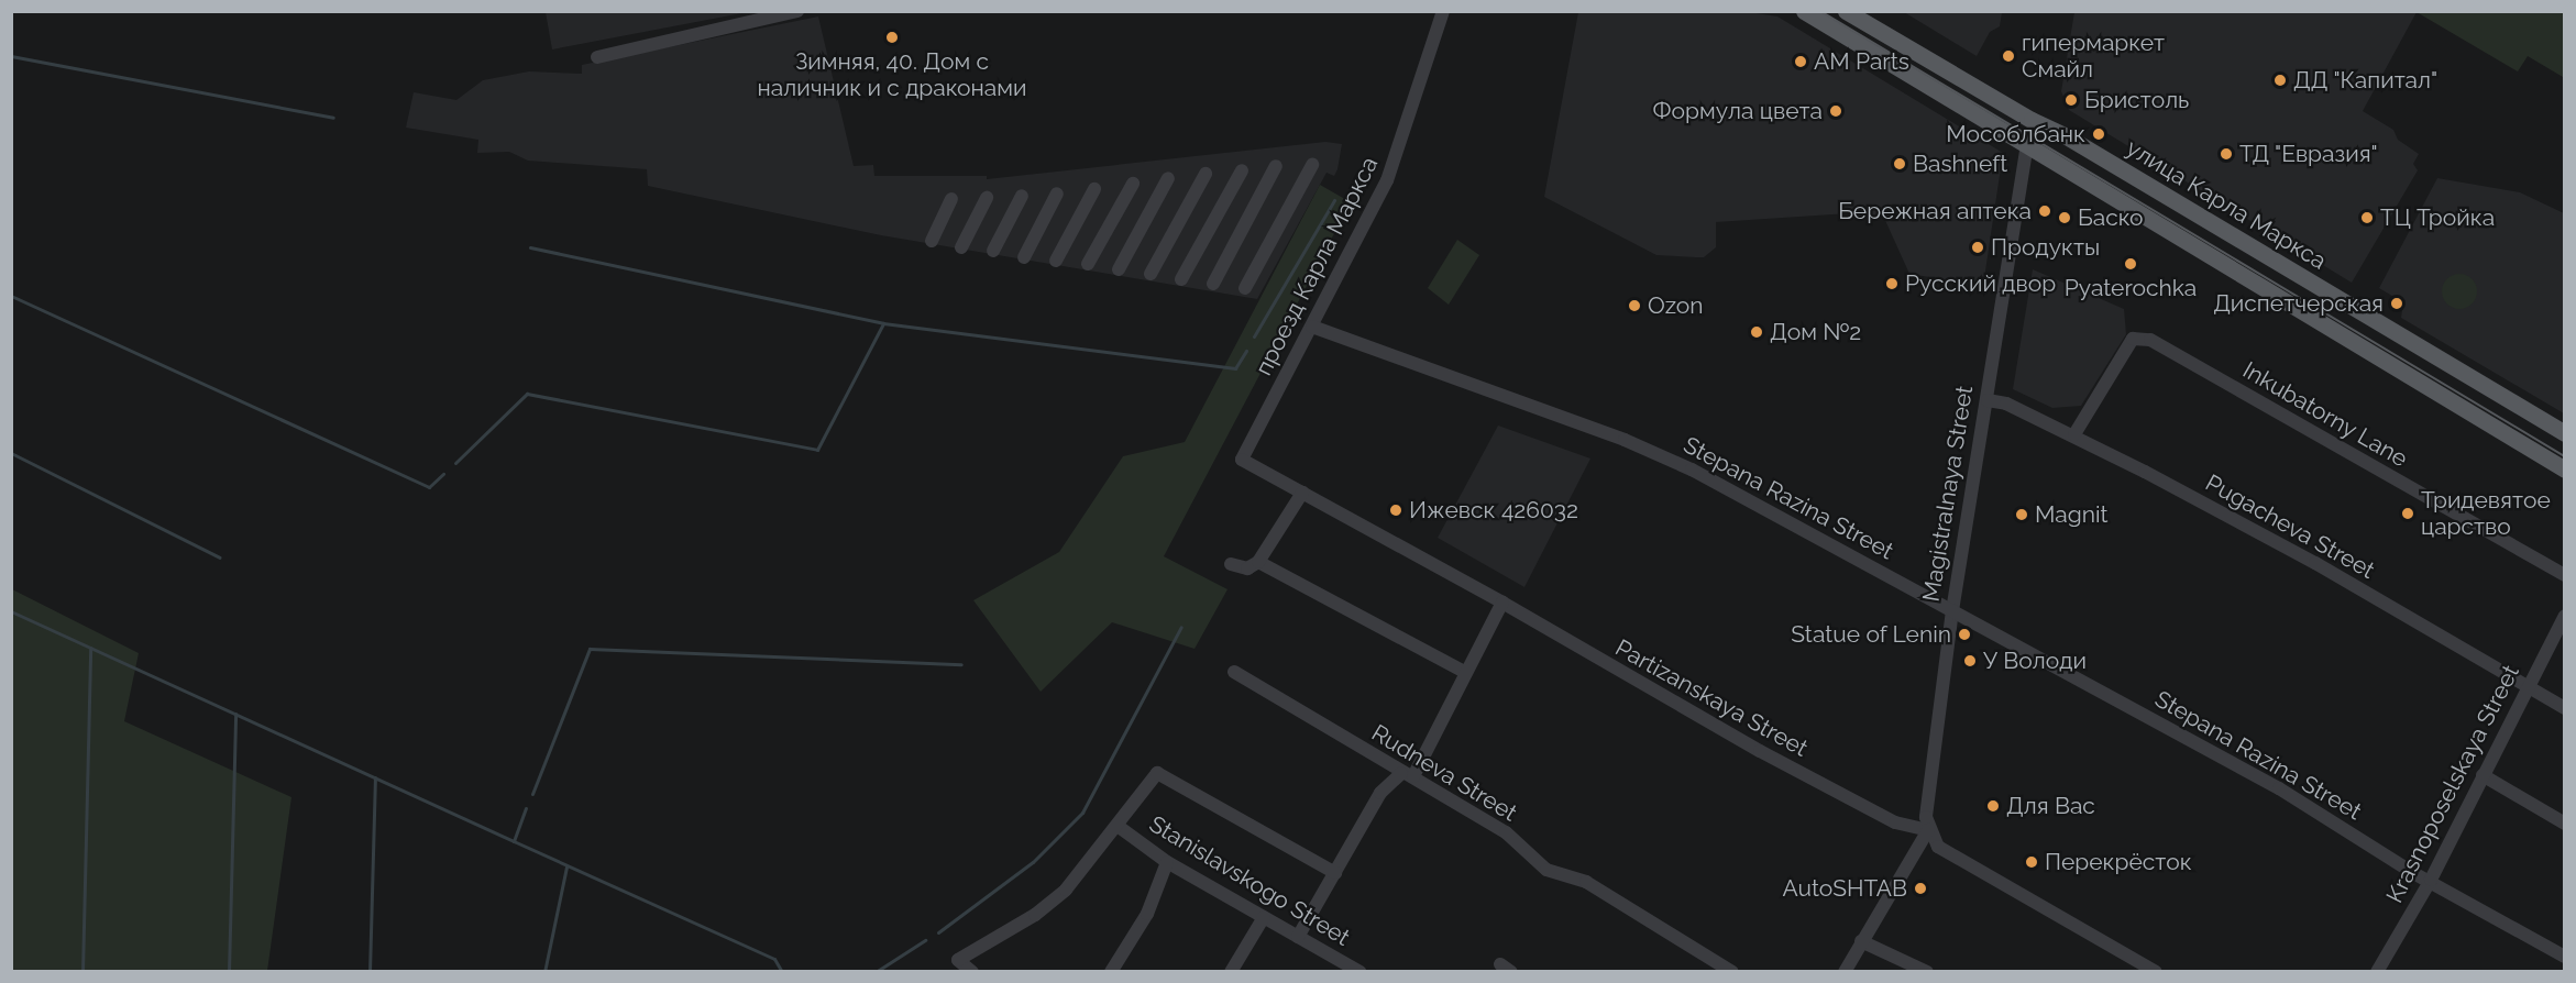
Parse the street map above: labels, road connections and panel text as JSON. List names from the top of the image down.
{
  "streets": {
    "main road": ["улица Карла Маркса", "Magistralnaya Street"],
    "street": [
      "проезд Карла Маркса",
      "Inkubatorny Lane",
      "Stepana Razina Street",
      "Pugacheva Street",
      "Partizanskaya Street",
      "Rudneva Street",
      "Krasnoposelskaya Street",
      "Stanislavskogo Street"
    ]
  },
  "crossings": [
    ["улица Карла Маркса", "Magistralnaya Street"],
    ["проезд Карла Маркса", "Stepana Razina Street"],
    ["проезд Карла Маркса", "Partizanskaya Street"],
    ["Inkubatorny Lane", "Pugacheva Street"],
    ["Magistralnaya Street", "Stepana Razina Street"],
    ["Magistralnaya Street", "Pugacheva Street"],
    ["Magistralnaya Street", "Partizanskaya Street"],
    ["Stepana Razina Street", "Krasnoposelskaya Street"],
    ["Pugacheva Street", "Krasnoposelskaya Street"]
  ],
  "places": [
    "Зимняя, 40. Дом с наличник и с драконами",
    "гипермаркет Смайл",
    "AM Parts",
    "ДД \"Капитал\"",
    "Бристоль",
    "Формула цвета",
    "Мособлбанк",
    "ТД \"Евразия\"",
    "Bashneft",
    "Бережная аптека",
    "Баско",
    "ТЦ Тройка",
    "Продукты",
    "Pyaterochka",
    "Русский двор",
    "Диспетчерская",
    "Ozon",
    "Дом №2",
    "Ижевск 426032",
    "Тридевятое царство",
    "Magnit",
    "Statue of Lenin",
    "У Володи",
    "Для Вас",
    "Перекрёсток",
    "AutoSHTAB"
  ]
}
